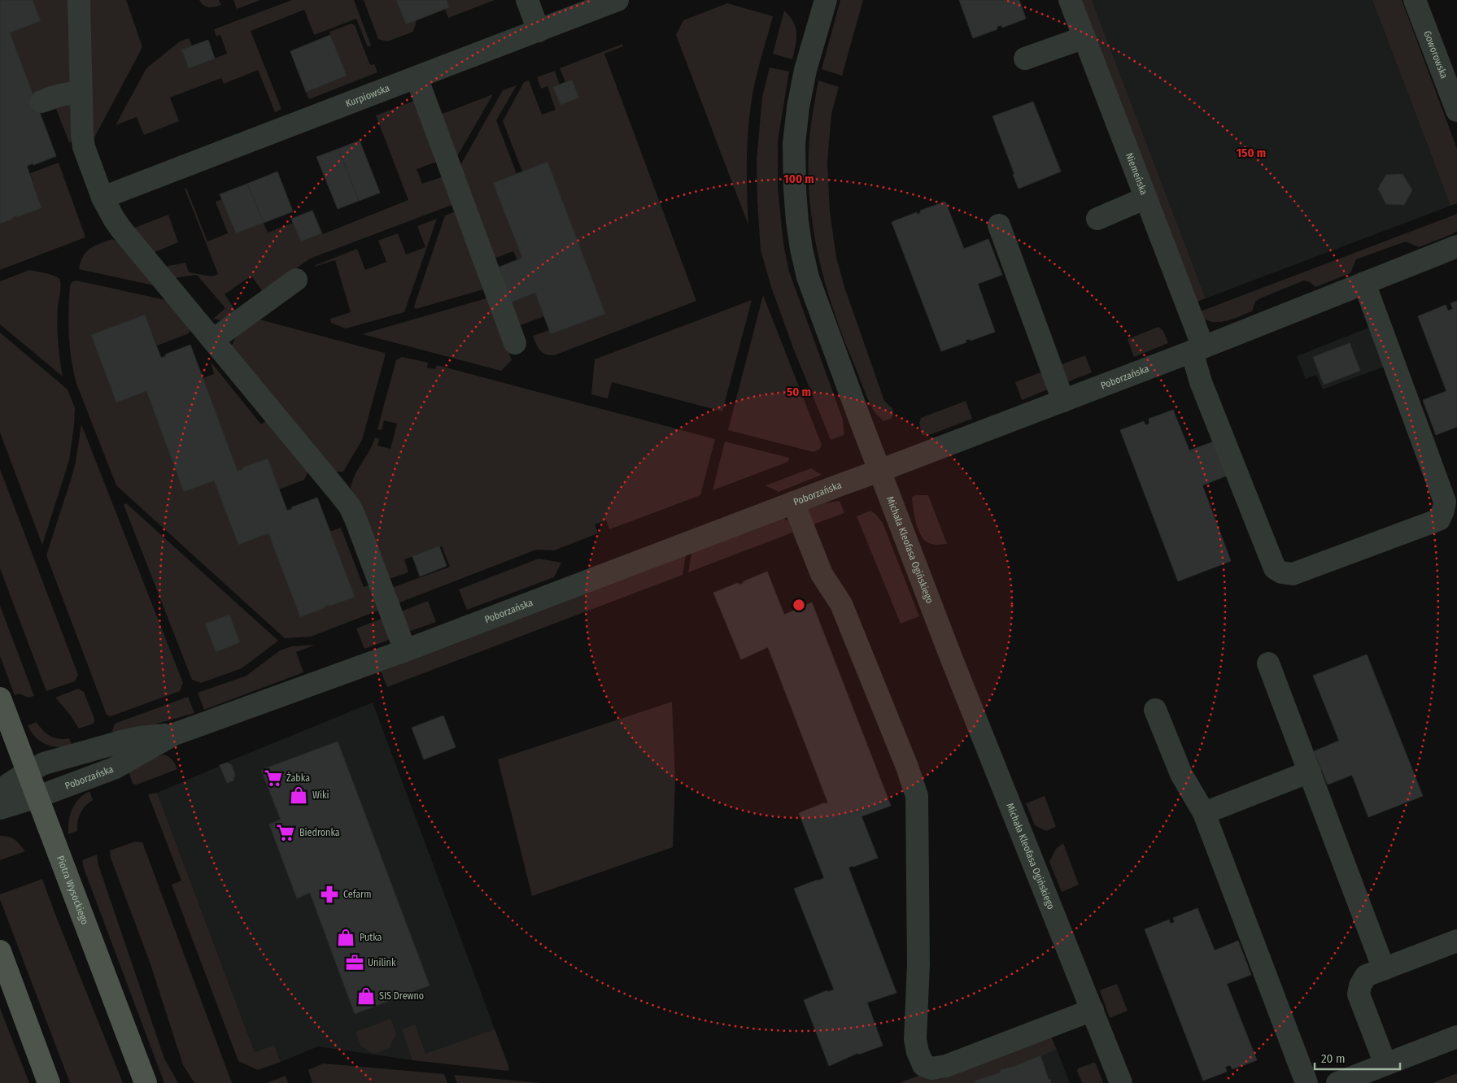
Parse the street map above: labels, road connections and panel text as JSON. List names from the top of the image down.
{
  "streets": {
    "main road": ["Piotra Wysockiego"],
    "street": [
      "Goworowska",
      "Kurpiowska",
      "Niemeńska",
      "Poborzańska",
      "Michała Kleofasa Ogińskiego"
    ]
  },
  "crossings": [
    ["Niemeńska", "Poborzańska"],
    ["Poborzańska", "Michała Kleofasa Ogińskiego"],
    ["Poborzańska", "Piotra Wysockiego"]
  ],
  "places": {
    "supermarket": ["Żabka", "Biedronka"],
    "shop": ["Wiki", "Putka", "SIS Drewno"],
    "pharmacy": ["Cefarm"],
    "office": ["Unilink"]
  },
  "scale_bar": "20 m",
  "rings": ["150 m", "100 m", "50 m"]
}
